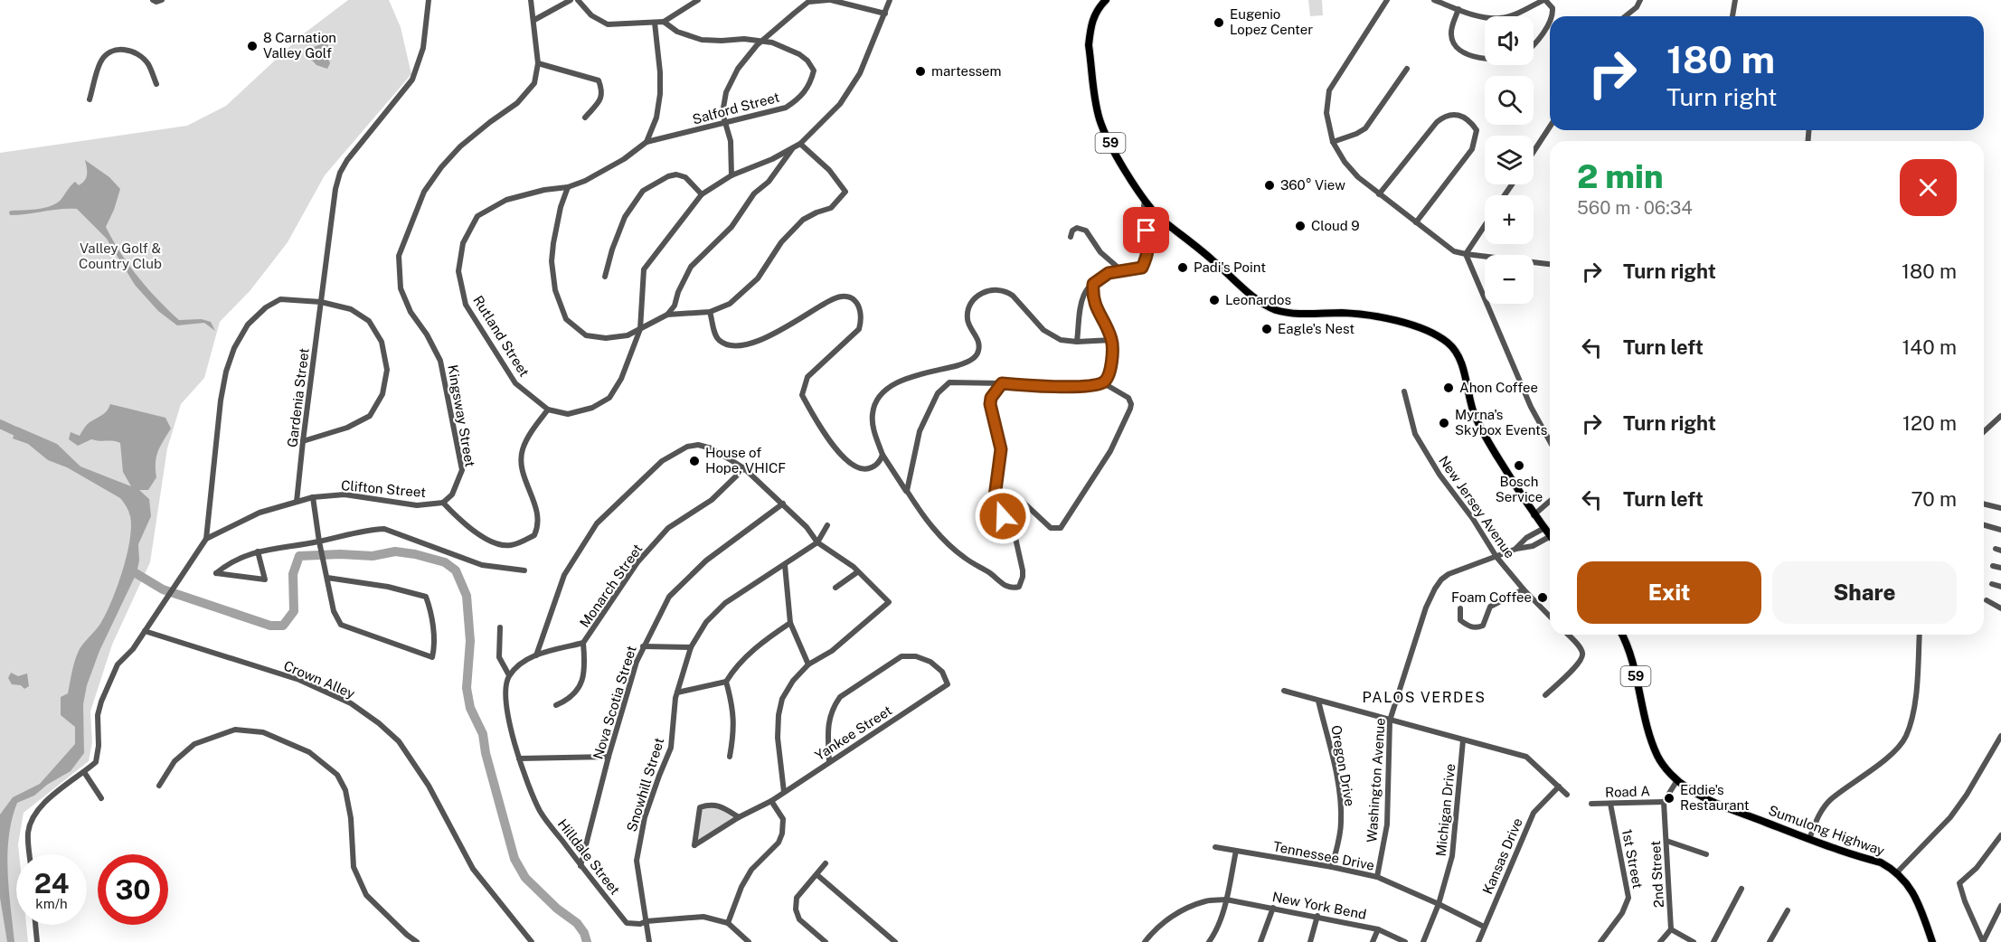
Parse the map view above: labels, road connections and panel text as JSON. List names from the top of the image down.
{
  "streets": {
    "main road": ["59", "Sumulong Highway"],
    "street": [
      "Salford Street",
      "Rutland Street",
      "Gardenia Street",
      "Kingsway Street",
      "Clifton Street",
      "New Jersey Avenue",
      "Monarch Street",
      "Crown Alley",
      "Nova Scotia Street",
      "Yankee Street",
      "Oregon Drive",
      "Washington Avenue",
      "Snowhill Street",
      "Road A",
      "Michigan Drive",
      "Tennessee Drive",
      "Kansas Drive",
      "Hilldale Street",
      "1st Street",
      "2nd Street",
      "New York Bend"
    ]
  },
  "crossings": [
    ["Salford Street", "Rutland Street"],
    ["59", "Washington Avenue"],
    ["Rutland Street", "Clifton Street"],
    ["Gardenia Street", "Clifton Street"],
    ["Kingsway Street", "Clifton Street"],
    ["New Jersey Avenue", "Washington Avenue"],
    ["Monarch Street", "Hilldale Street"],
    ["Nova Scotia Street", "Hilldale Street"],
    ["Oregon Drive", "Tennessee Drive"],
    ["Washington Avenue", "Tennessee Drive"],
    ["Snowhill Street", "Hilldale Street"],
    ["Road A", "1st Street"],
    ["Road A", "2nd Street"],
    ["Michigan Drive", "Tennessee Drive"],
    ["Tennessee Drive", "Kansas Drive"]
  ],
  "districts": ["PALOS VERDES"],
  "parks": ["Valley Golf & Country Club"],
  "places": [
    "Eugenio Lopez Center",
    "8 Carnation Valley Golf",
    "martessem",
    "360° View",
    "Cloud 9",
    "Padi's Point",
    "Leonardos",
    "Eagle's Nest",
    "Ahon Coffee",
    "Myrna's Skybox Events",
    "House of Hope, VHICF",
    "Bosch Service",
    "Foam Coffee",
    "Eddie's Restaurant"
  ],
  "page": {
    "map_buttons": ["+", "−"],
    "turn": ["180 m", "Turn right"],
    "heading": ["2 min", "560 m · 06:34"],
    "list": [
      {
        "name": "Turn right",
        "value": "180 m"
      },
      {
        "name": "Turn left",
        "value": "140 m"
      },
      {
        "name": "Turn right",
        "value": "120 m"
      },
      {
        "name": "Turn left",
        "value": "70 m"
      }
    ],
    "buttons": ["Exit", "Share"],
    "speed": "24 km/h",
    "limit": "30"
  }
}
